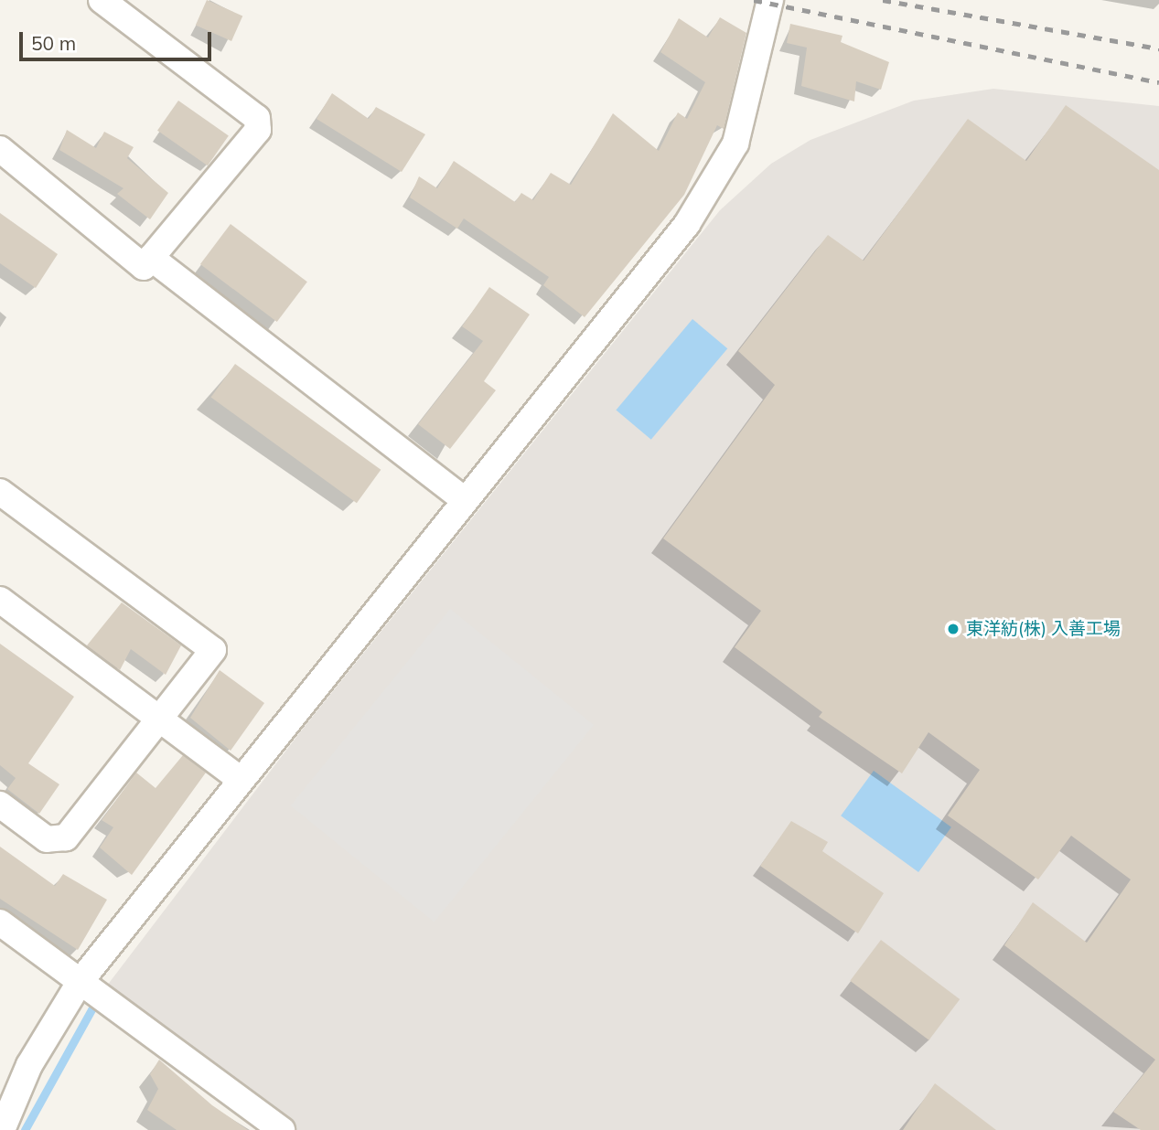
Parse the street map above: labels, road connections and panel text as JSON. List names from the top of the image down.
{
  "places": ["東洋紡(株) 入善工場"],
  "scale_bar": "50 m"
}
